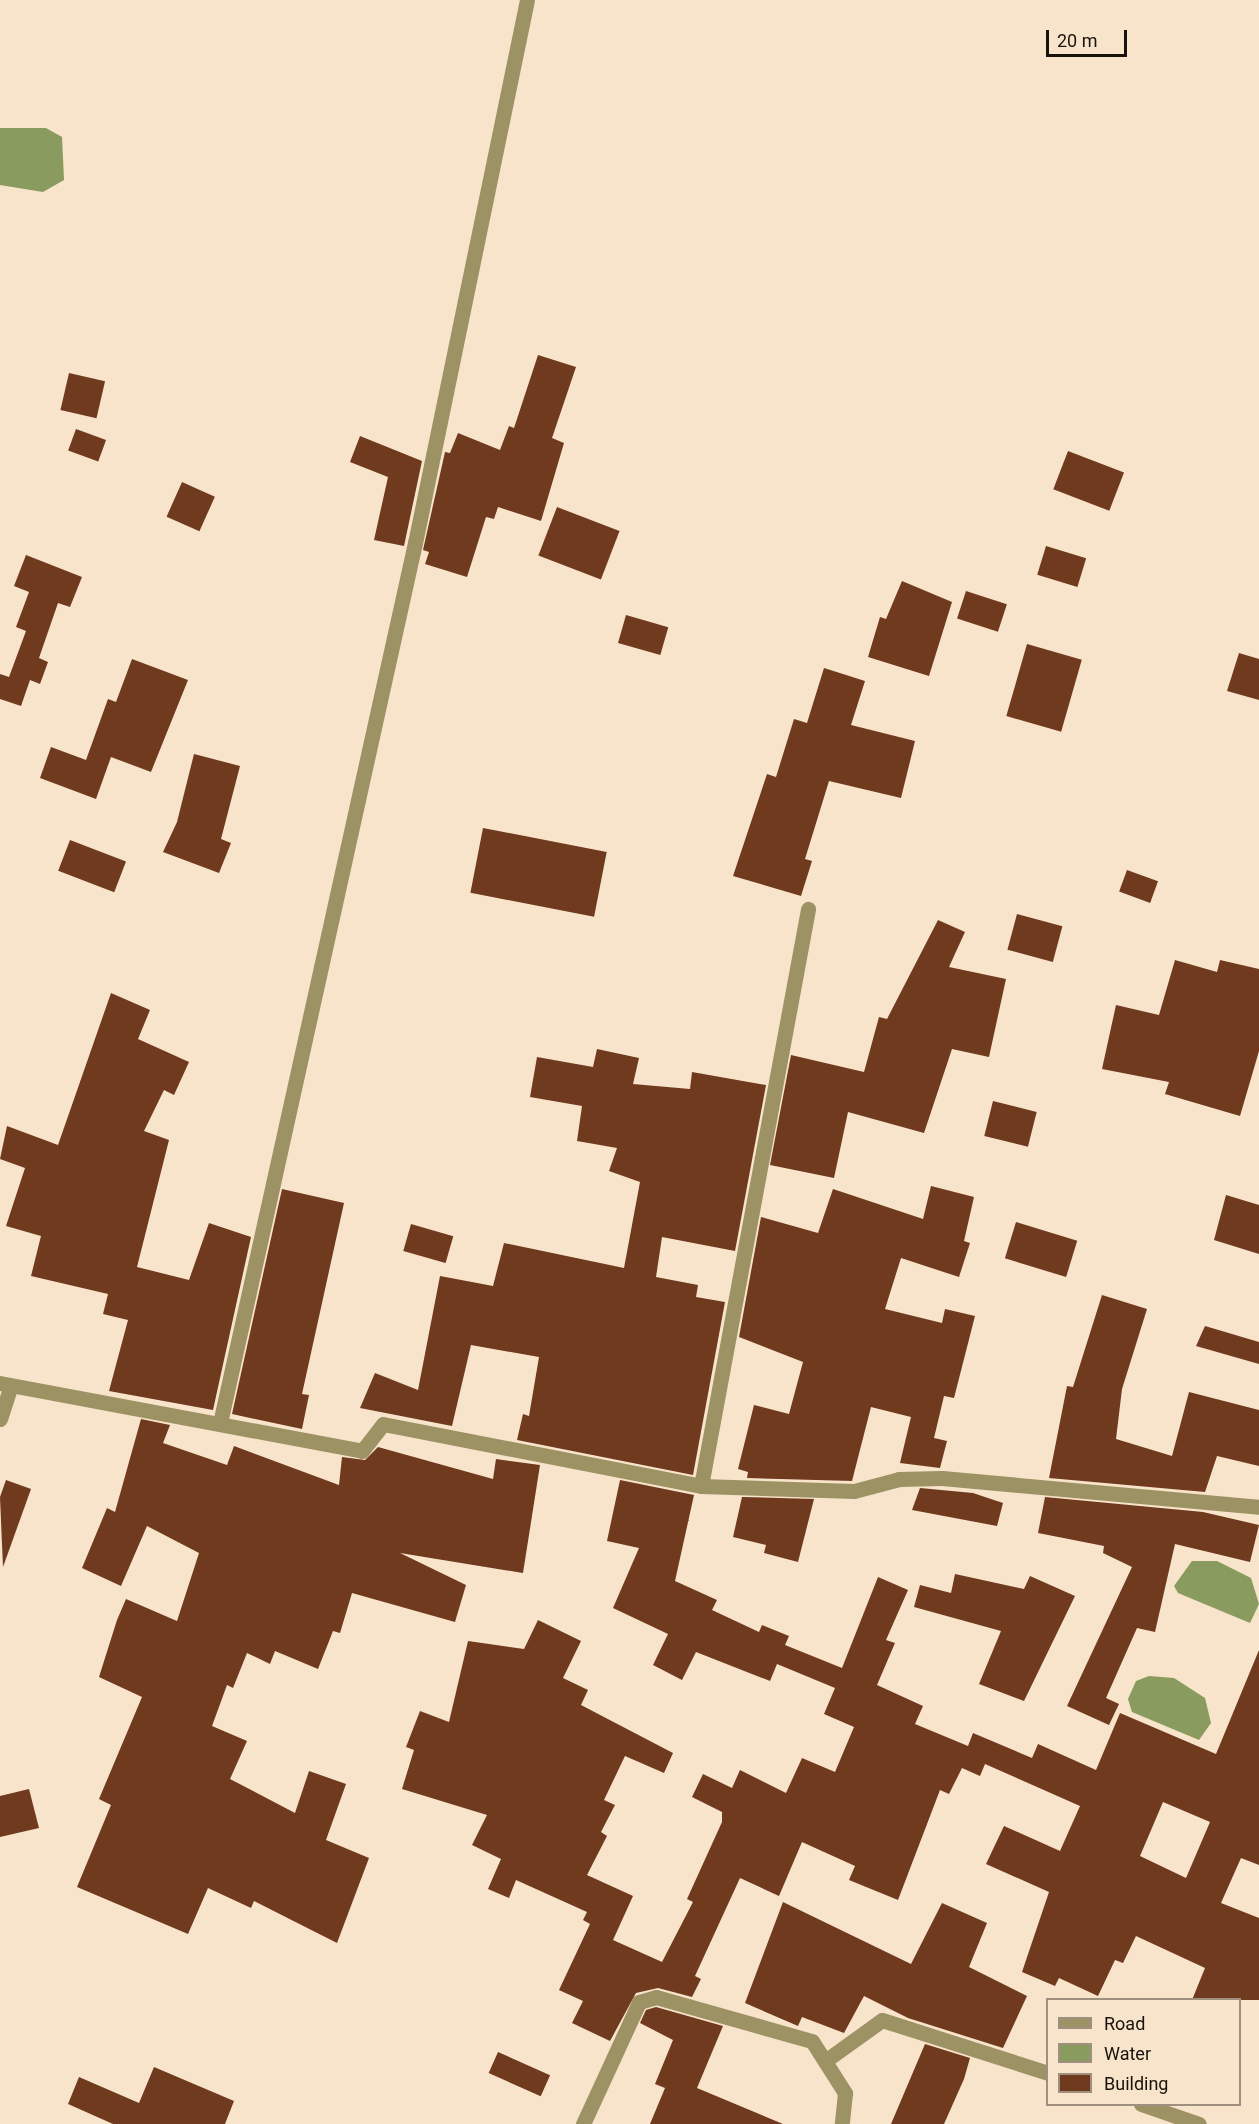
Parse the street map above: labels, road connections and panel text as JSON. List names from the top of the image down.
{
  "legend": ["Road", "Water", "Building"],
  "scale_bar": "20 m"
}
